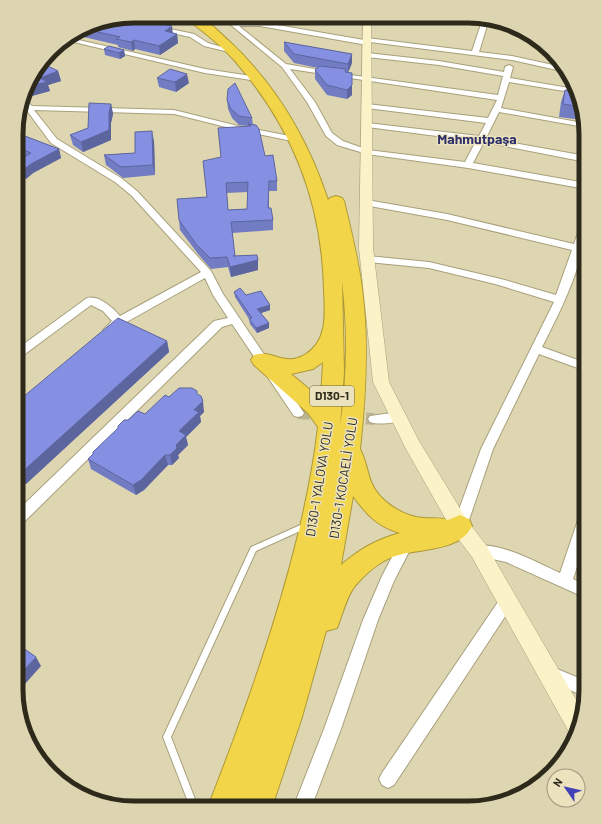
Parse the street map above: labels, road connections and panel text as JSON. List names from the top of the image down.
{
  "streets": {
    "highway": ["D130-1", "D130-1 KOCAELİ YOLU", "D130-1 YALOVA YOLU"]
  },
  "districts": ["Mahmutpaşa"],
  "north": "top left"
}
